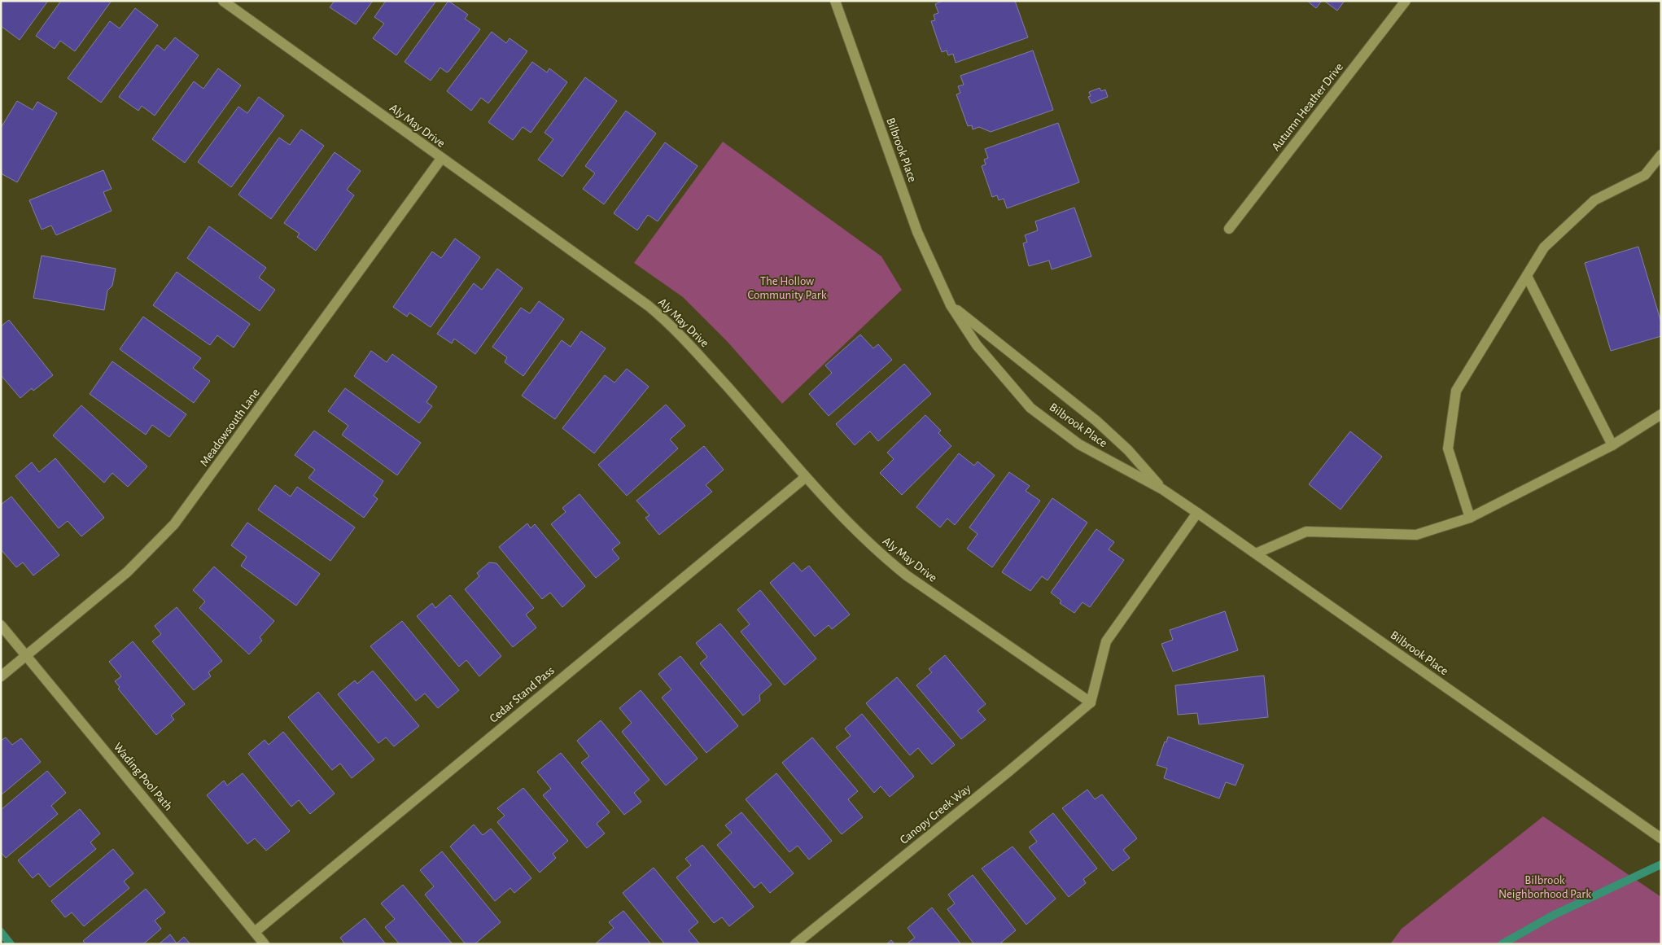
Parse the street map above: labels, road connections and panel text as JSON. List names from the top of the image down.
{
  "streets": {
    "street": [
      "Autumn Heather Drive",
      "Aly May Drive",
      "Bilbrook Place",
      "Meadowsouth Lane",
      "Cedar Stand Pass",
      "Wading Pool Path",
      "Canopy Creek Way"
    ]
  },
  "crossings": [
    ["Aly May Drive", "Meadowsouth Lane"],
    ["Aly May Drive", "Cedar Stand Pass"],
    ["Aly May Drive", "Canopy Creek Way"],
    ["Meadowsouth Lane", "Wading Pool Path"],
    ["Cedar Stand Pass", "Wading Pool Path"]
  ],
  "parks": ["The Hollow Community Park", "Bilbrook Neighborhood Park"]
}
